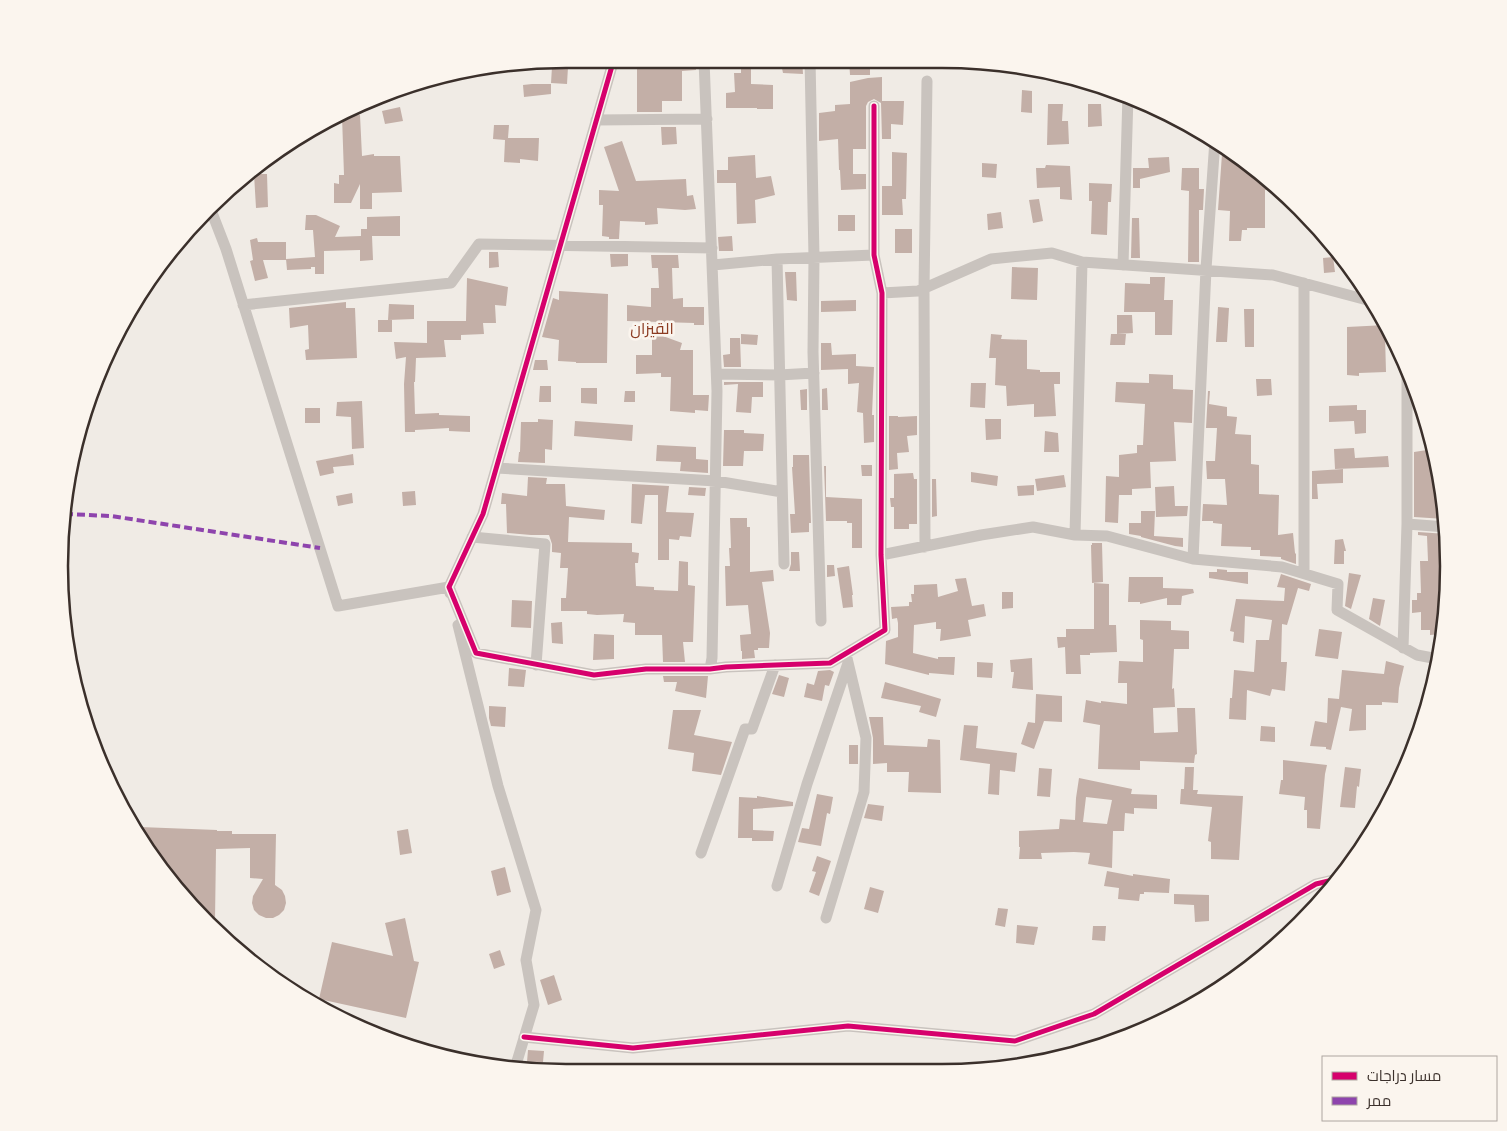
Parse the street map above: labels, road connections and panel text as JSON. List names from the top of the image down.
{
  "districts": ["القيزان"],
  "legend": ["مسار دراجات", "ممر"]
}
